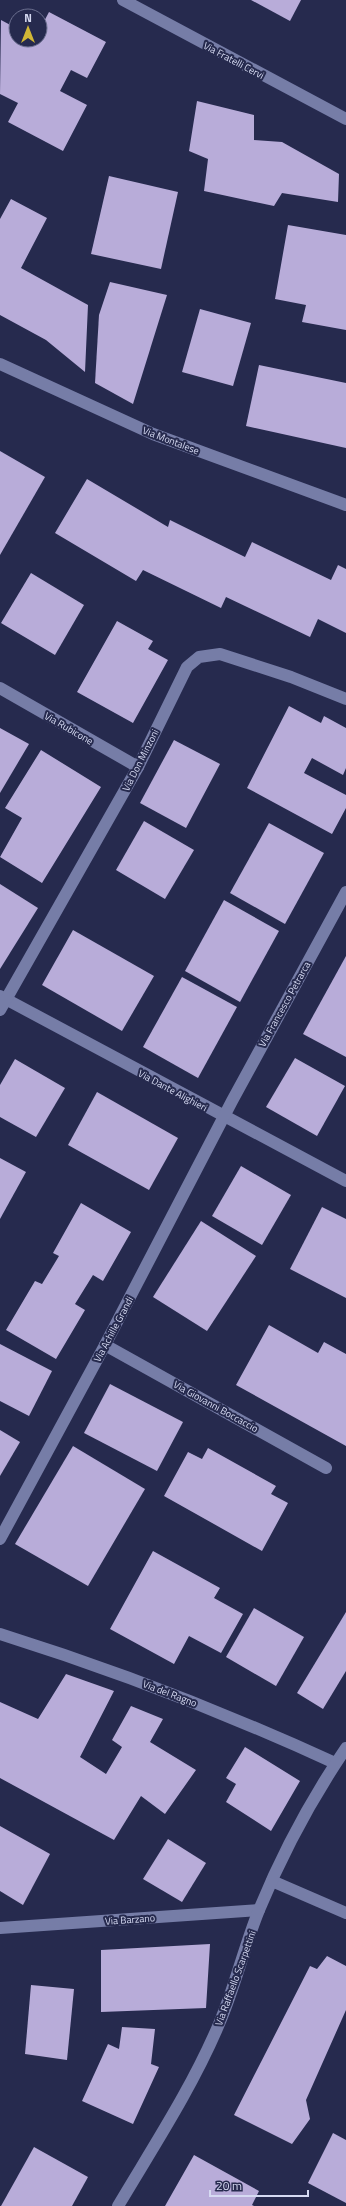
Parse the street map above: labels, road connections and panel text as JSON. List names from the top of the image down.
{
  "streets": {
    "street": [
      "Via Fratelli Cervi",
      "Via Montalese",
      "Via Rubicone",
      "Via Don Minzoni",
      "Via Francesco Petrarca",
      "Via Dante Alighieri",
      "Via Achille Grandi",
      "Via Giovanni Boccaccio",
      "Via del Ragno",
      "Via Barzano",
      "Via Raffaello Scarpettini"
    ]
  },
  "crossings": [
    ["Via Rubicone", "Via Don Minzoni"],
    ["Via Don Minzoni", "Via Dante Alighieri"],
    ["Via Francesco Petrarca", "Via Dante Alighieri"],
    ["Via Francesco Petrarca", "Via Achille Grandi"],
    ["Via Dante Alighieri", "Via Achille Grandi"],
    ["Via Achille Grandi", "Via Giovanni Boccaccio"],
    ["Via del Ragno", "Via Raffaello Scarpettini"],
    ["Via Barzano", "Via Raffaello Scarpettini"]
  ],
  "scale_bar": "20 m",
  "north": "top"
}
